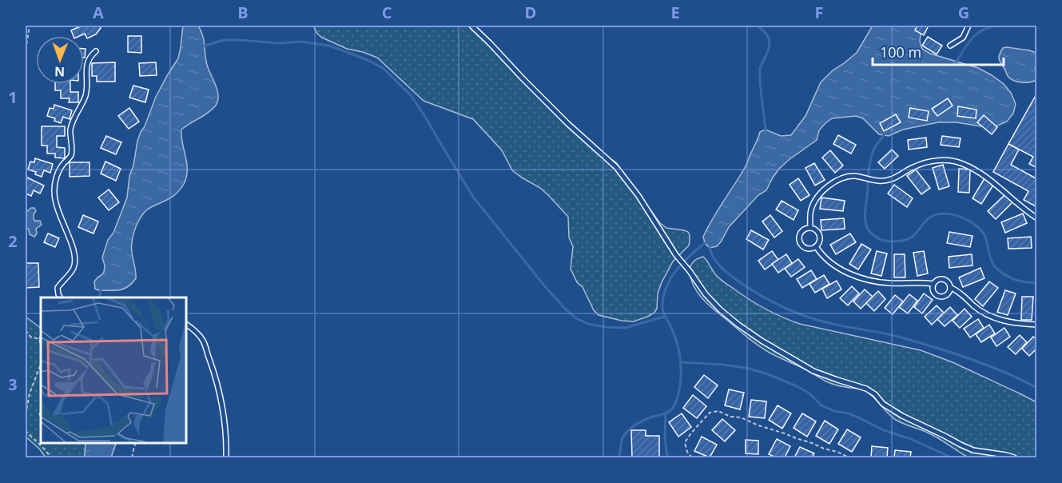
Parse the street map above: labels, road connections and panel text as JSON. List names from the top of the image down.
{
  "scale_bar": "100 m",
  "north": "bottom",
  "grid": {
    "columns": [
      "A",
      "B",
      "C",
      "D",
      "E",
      "F",
      "G"
    ],
    "rows": ["1", "2", "3"]
  }
}
